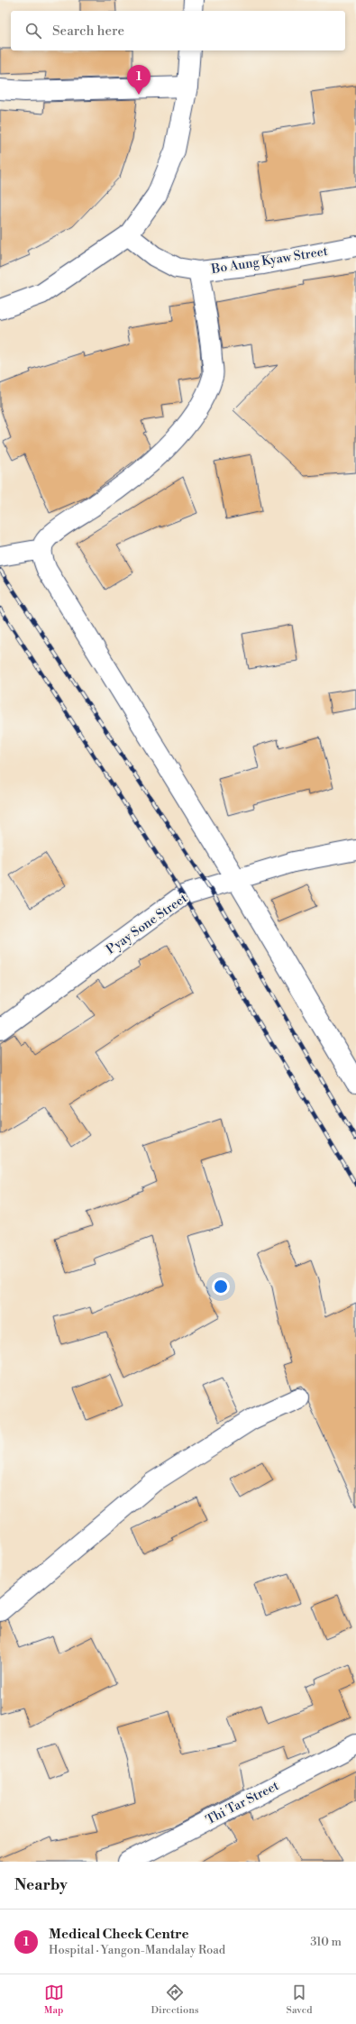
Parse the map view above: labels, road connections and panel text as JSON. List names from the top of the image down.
{
  "streets": {
    "street": ["Bo Aung Kyaw Street", "Pyay Sone Street", "Thi Tar Street"]
  },
  "page": {
    "search": "Search here",
    "pins": "1",
    "heading": "Nearby",
    "list": [
      {
        "mark": "1",
        "name": "Medical Check Centre",
        "note": "Hospital · Yangon-Mandalay Road",
        "value": "310 m"
      }
    ],
    "nav": ["Map", "Directions", "Saved"]
  }
}
